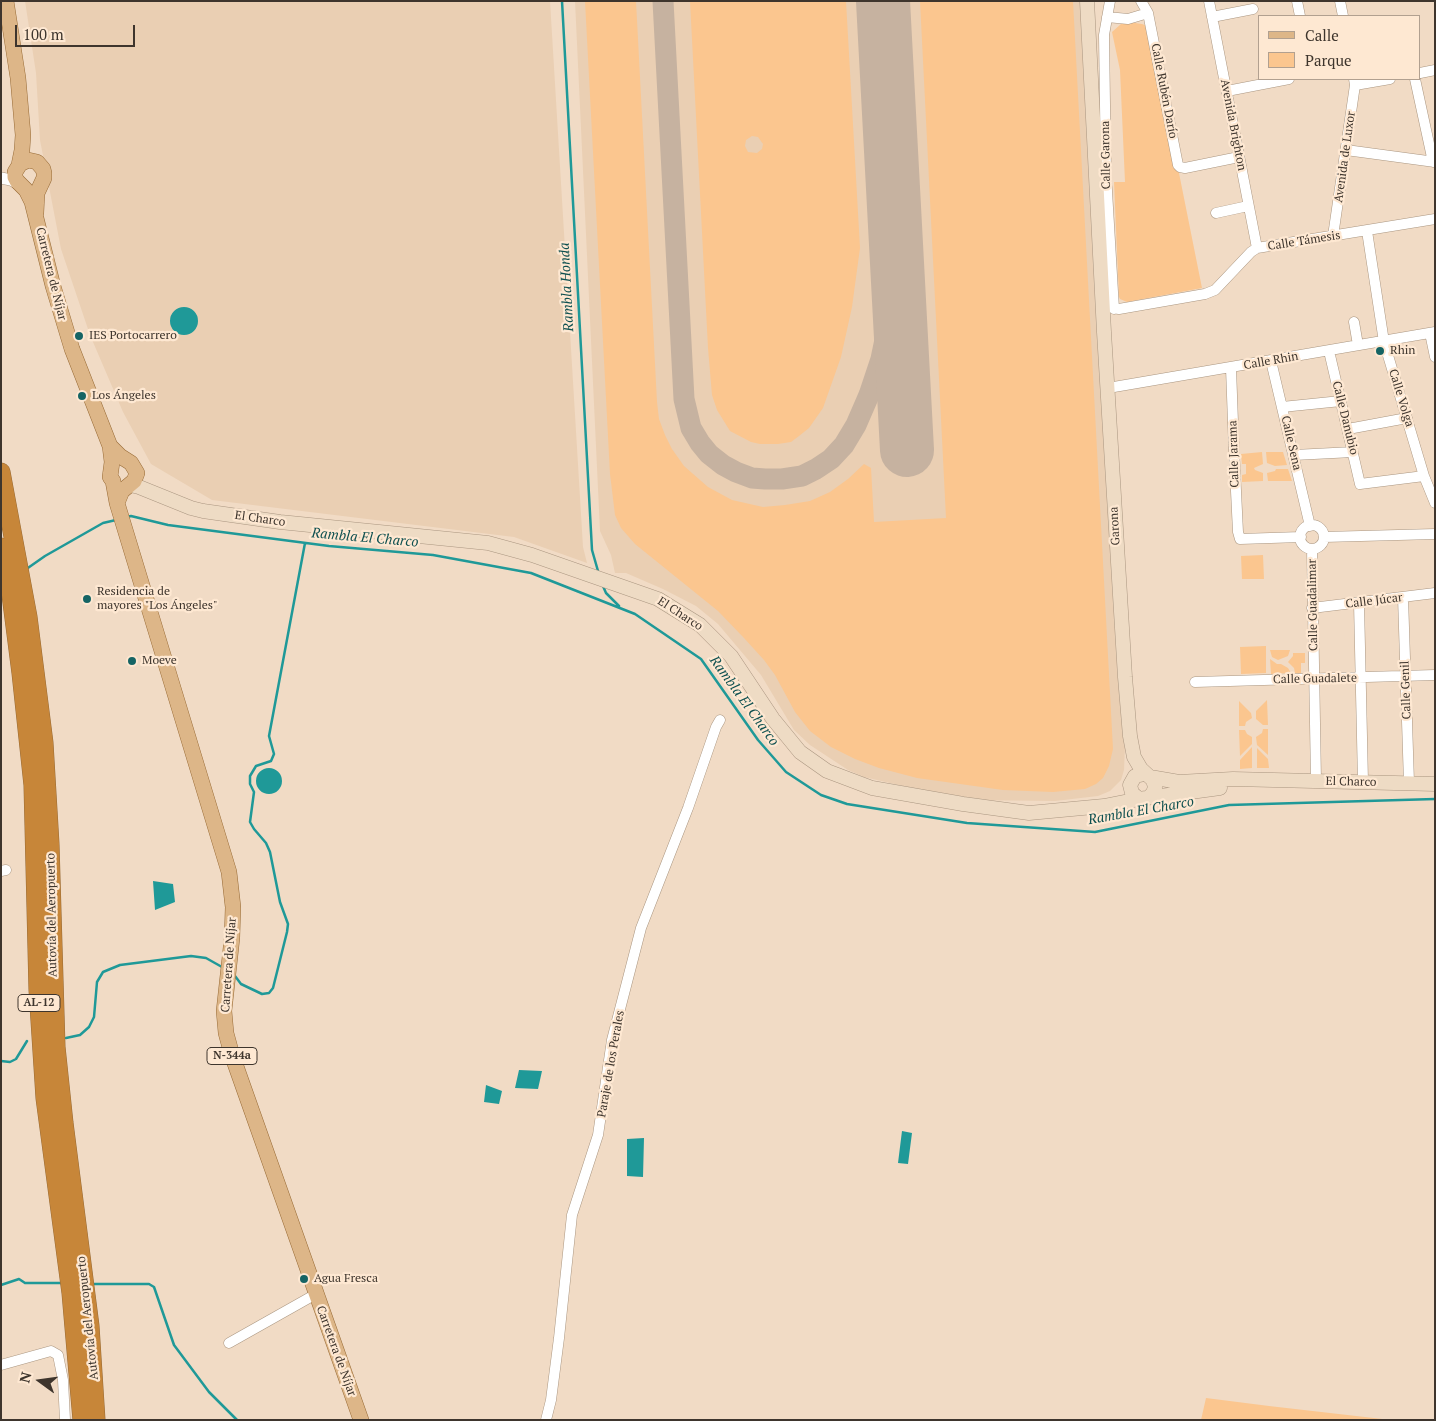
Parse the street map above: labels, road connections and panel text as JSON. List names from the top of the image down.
{
  "streets": {
    "highway": ["Autovía del Aeropuerto", "AL-12"],
    "main road": [
      "Carretera de Níjar",
      "El Charco",
      "Garona",
      "N-344a"
    ],
    "street": [
      "Calle Rubén Darío",
      "Avenida Brighton",
      "Calle Garona",
      "Avenida de Luxor",
      "Calle Támesis",
      "Calle Rhin",
      "Calle Volga",
      "Calle Danubio",
      "Calle Sena",
      "Calle Jarama",
      "Calle Júcar",
      "Calle Guadalimar",
      "Calle Guadalete",
      "Calle Genil",
      "Paraje de los Perales"
    ]
  },
  "crossings": [
    ["Calle Rubén Darío", "Avenida Brighton"],
    ["Avenida Brighton", "Calle Támesis"],
    ["Calle Garona", "Calle Támesis"],
    ["Calle Garona", "Garona"],
    ["Avenida de Luxor", "Calle Támesis"],
    ["Calle Támesis", "Calle Volga"],
    ["Calle Támesis", "Garona"],
    ["Carretera de Níjar", "El Charco"],
    ["Calle Rhin", "Calle Volga"],
    ["Calle Rhin", "Calle Danubio"],
    ["Calle Rhin", "Calle Sena"],
    ["Calle Rhin", "Calle Jarama"],
    ["Calle Rhin", "Garona"],
    ["Calle Volga", "Calle Danubio"],
    ["Calle Sena", "Calle Jarama"],
    ["Calle Sena", "Calle Guadalimar"],
    ["Calle Jarama", "Calle Guadalimar"],
    ["El Charco", "Calle Guadalimar"],
    ["El Charco", "Calle Genil"],
    ["Calle Júcar", "Calle Guadalimar"],
    ["Calle Júcar", "Calle Genil"],
    ["Calle Guadalimar", "Calle Guadalete"],
    ["Calle Guadalete", "Calle Genil"]
  ],
  "water": ["Rambla Honda", "Rambla El Charco"],
  "places": [
    "IES Portocarrero",
    "Rhin",
    "Los Ángeles",
    "Residencia de mayores \"Los Ángeles\"",
    "Moeve",
    "Agua Fresca"
  ],
  "legend": ["Calle", "Parque"],
  "scale_bar": "100 m",
  "north": "left"
}
